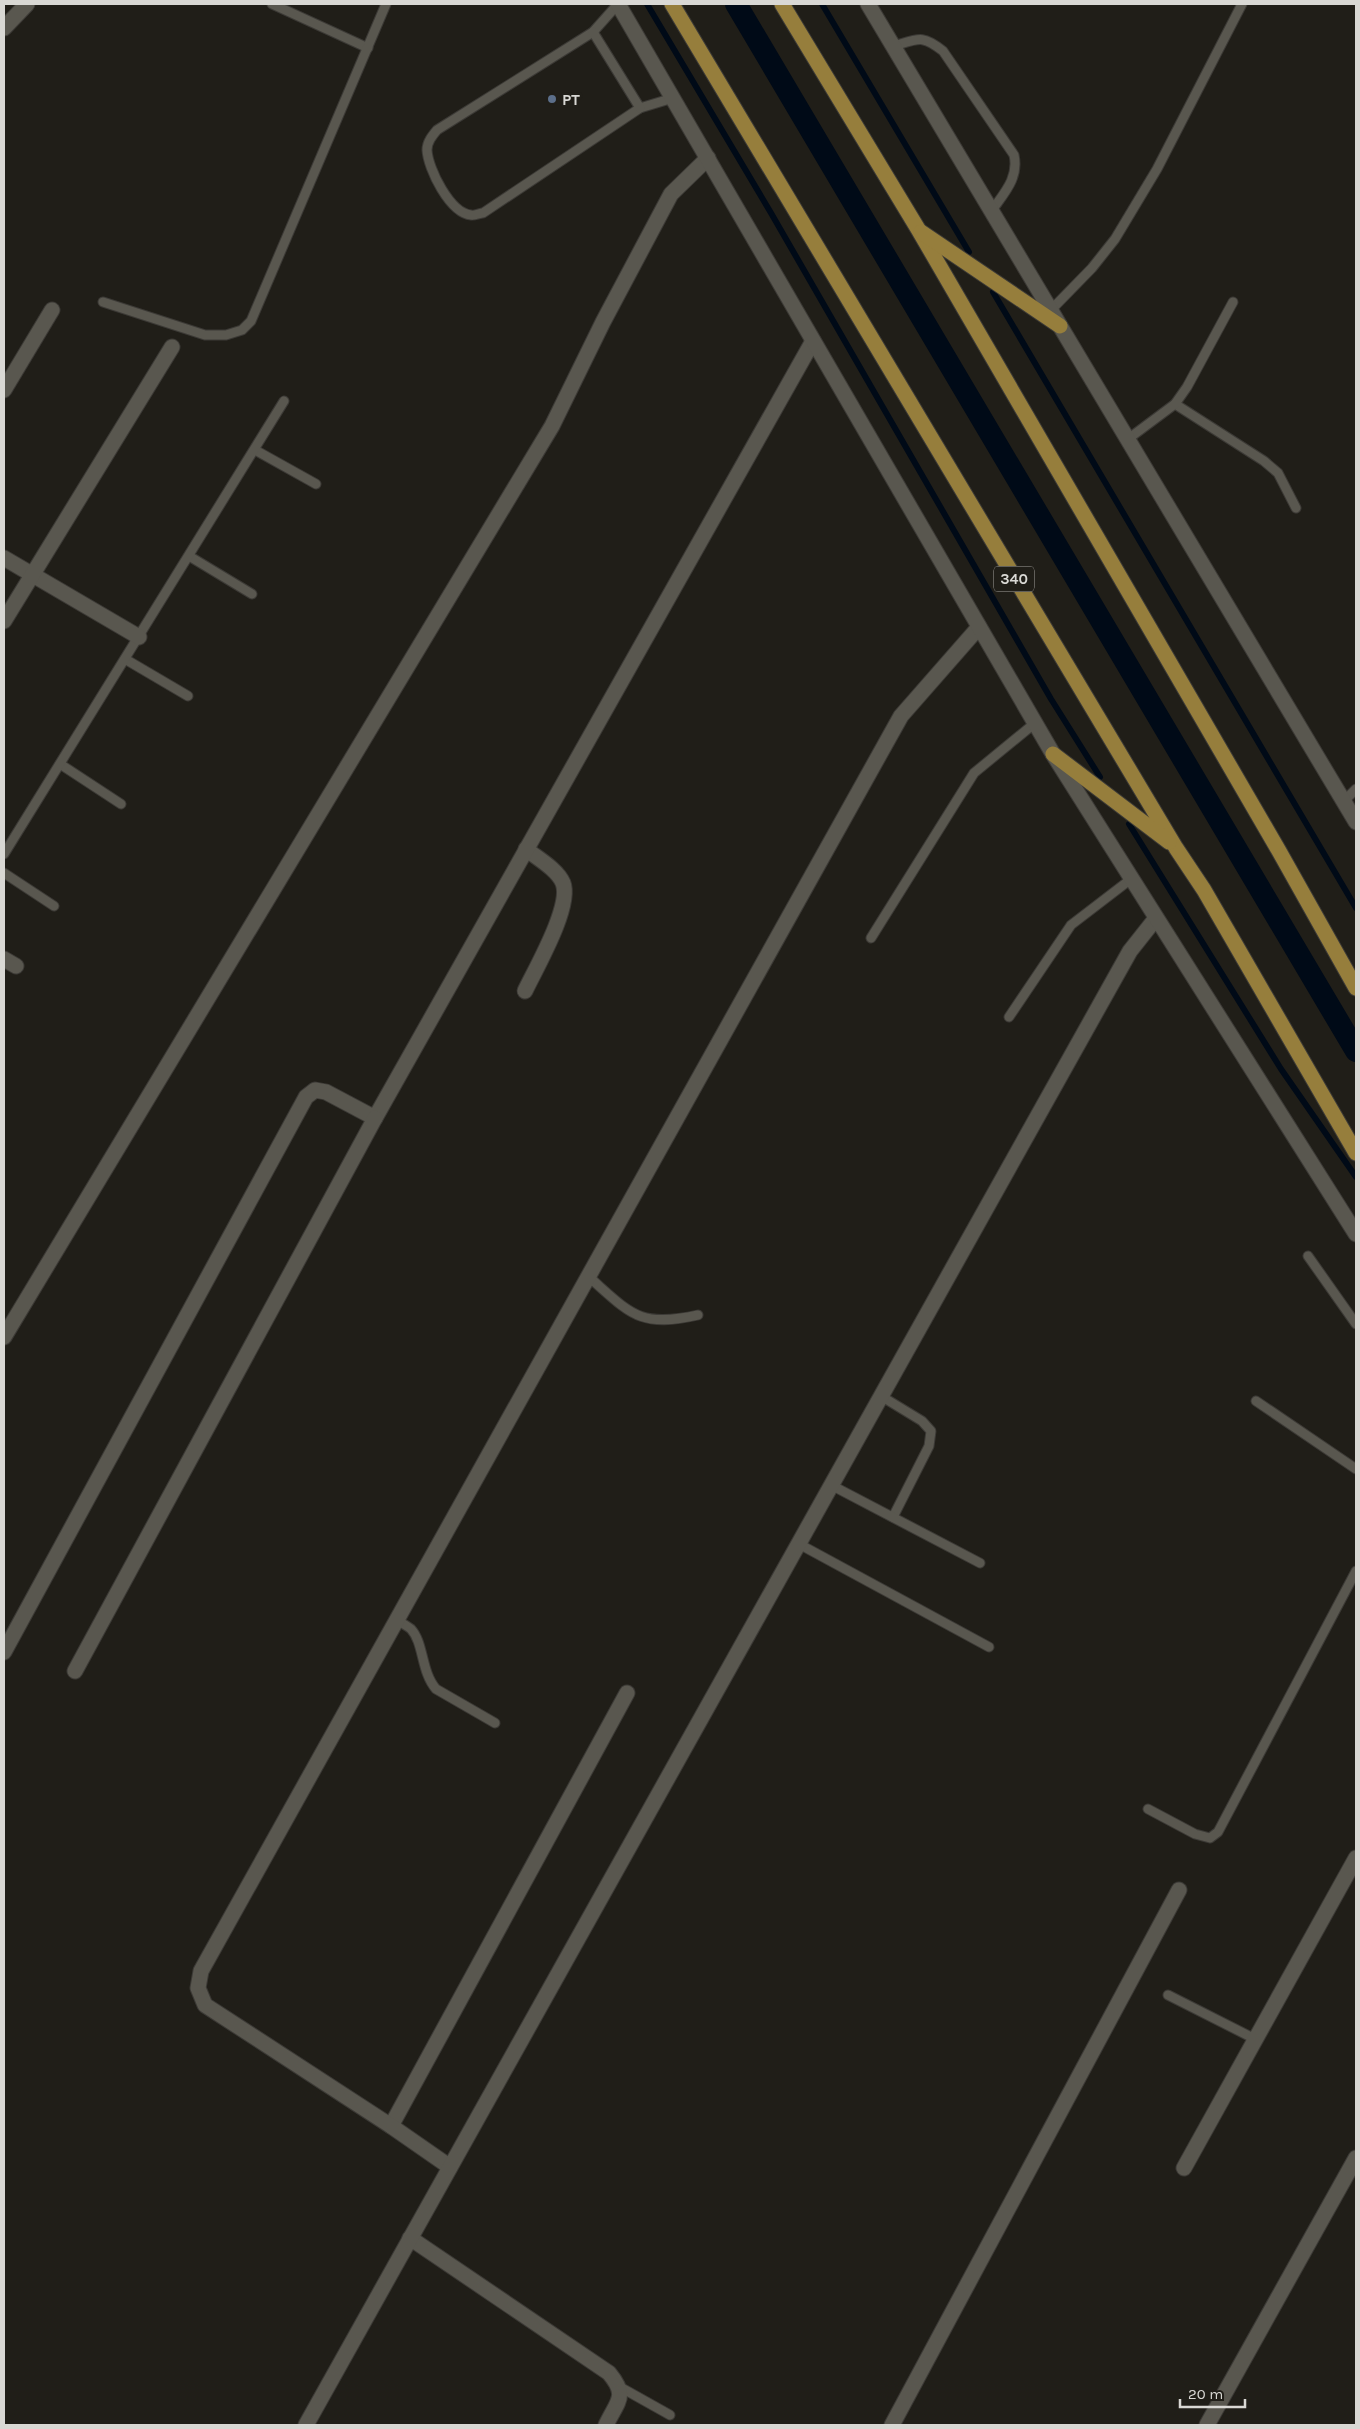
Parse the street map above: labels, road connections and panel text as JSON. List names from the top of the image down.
{
  "streets": {
    "highway": ["340"]
  },
  "places": ["PT"],
  "scale_bar": "20 m"
}
